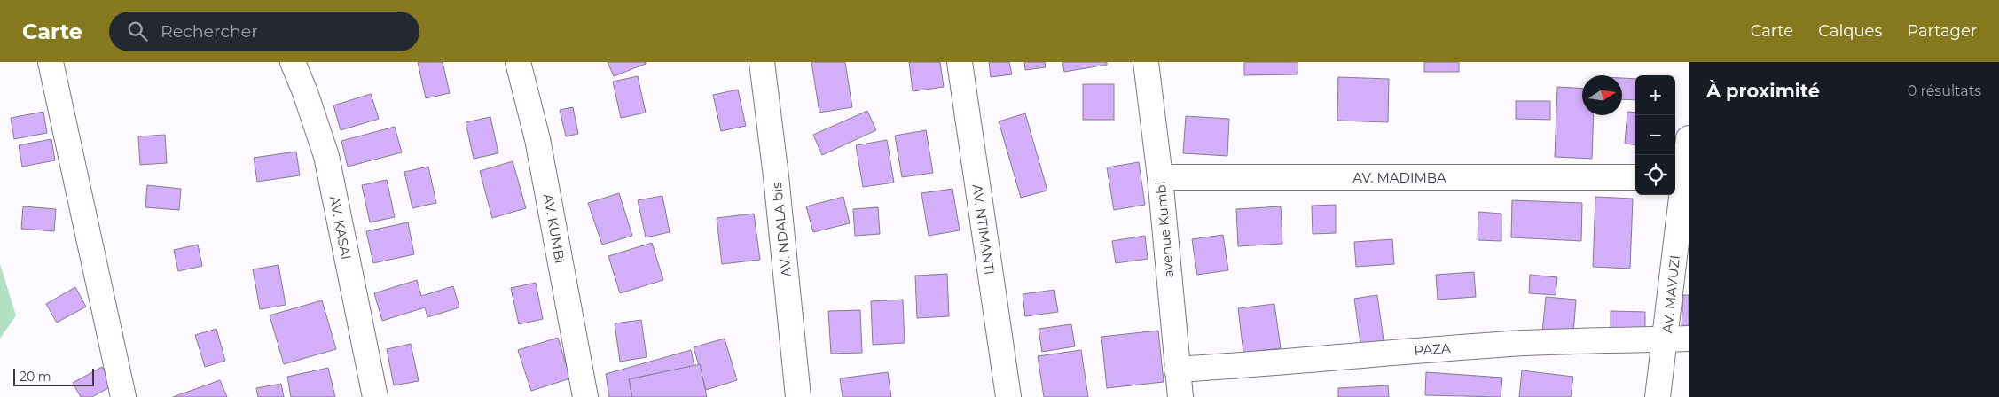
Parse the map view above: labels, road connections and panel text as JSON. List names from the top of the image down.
{
  "streets": {
    "street": [
      "AV. MADIMBA",
      "AV. KASAI",
      "AV. KUMBI",
      "AV. NDALA bis",
      "AV. NTIMANTI",
      "avenue Kumbi",
      "AV. MAVUZI",
      "PAZA"
    ]
  },
  "crossings": [
    ["AV. MADIMBA", "avenue Kumbi"],
    ["avenue Kumbi", "PAZA"],
    ["AV. MAVUZI", "PAZA"]
  ],
  "scale_bar": "20 m",
  "north": "right",
  "page": {
    "header": "Carte",
    "search": "Rechercher",
    "nav": ["Carte", "Calques", "Partager"],
    "heading": ["À proximité", "0 résultats"],
    "map_buttons": ["+", "−"],
    "scale": "20 m"
  }
}
